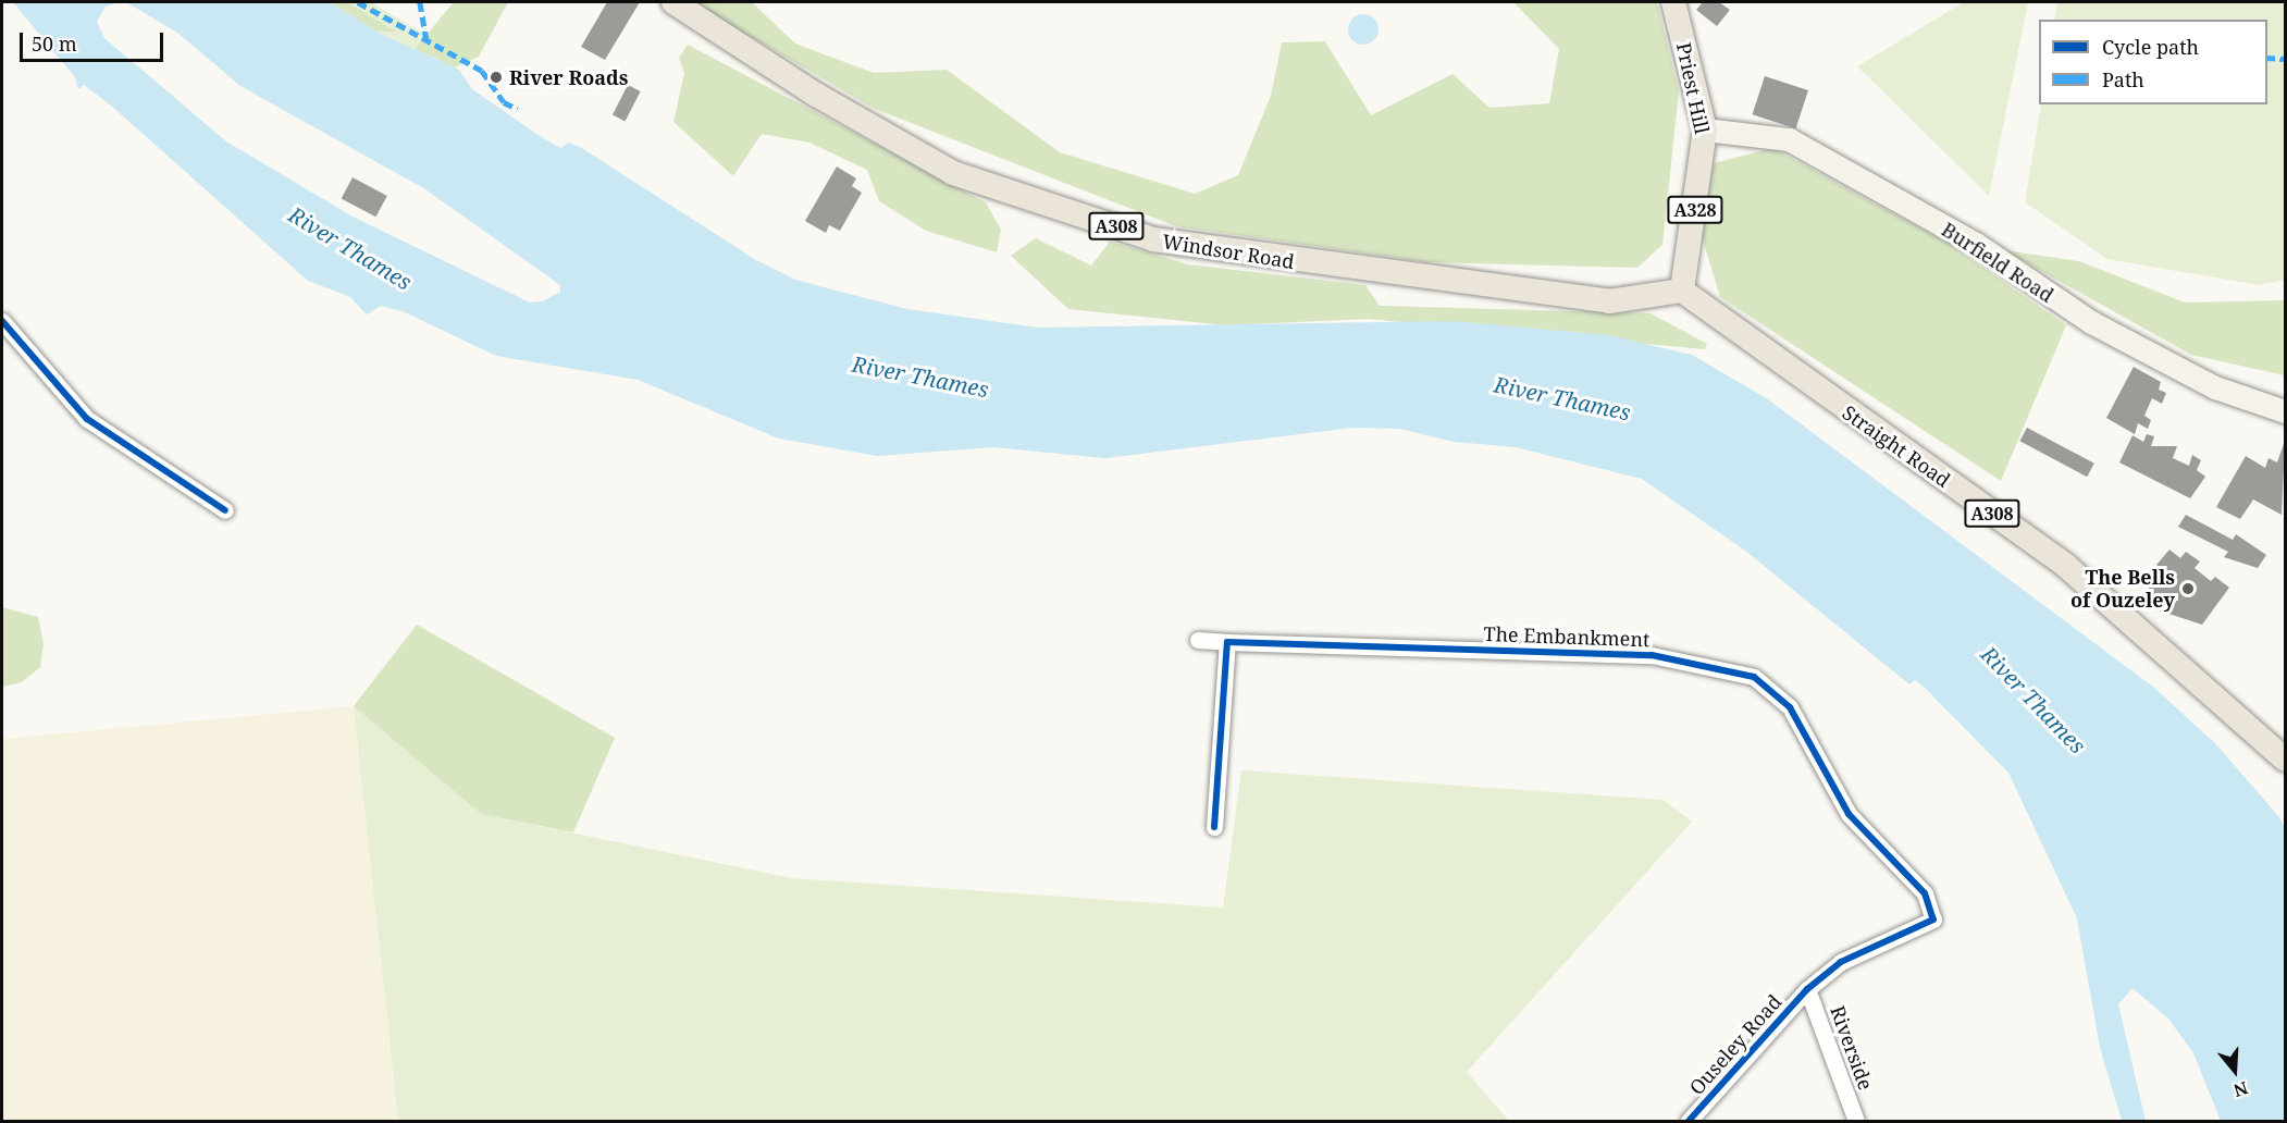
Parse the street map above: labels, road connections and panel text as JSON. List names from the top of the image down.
{
  "streets": {
    "main road": [
      "Priest Hill",
      "A328",
      "A308",
      "Windsor Road",
      "Burfield Road",
      "Straight Road"
    ],
    "street": ["The Embankment", "Ouseley Road", "Riverside"]
  },
  "crossings": [
    ["Priest Hill", "Windsor Road"],
    ["Priest Hill", "Burfield Road"],
    ["Priest Hill", "Straight Road"],
    ["Windsor Road", "Straight Road"],
    ["The Embankment", "Ouseley Road"],
    ["The Embankment", "Riverside"],
    ["Ouseley Road", "Riverside"]
  ],
  "water": ["River Thames"],
  "places": ["River Roads", "The Bells of Ouzeley"],
  "legend": ["Cycle path", "Path"],
  "scale_bar": "50 m",
  "north": "bottom"
}
